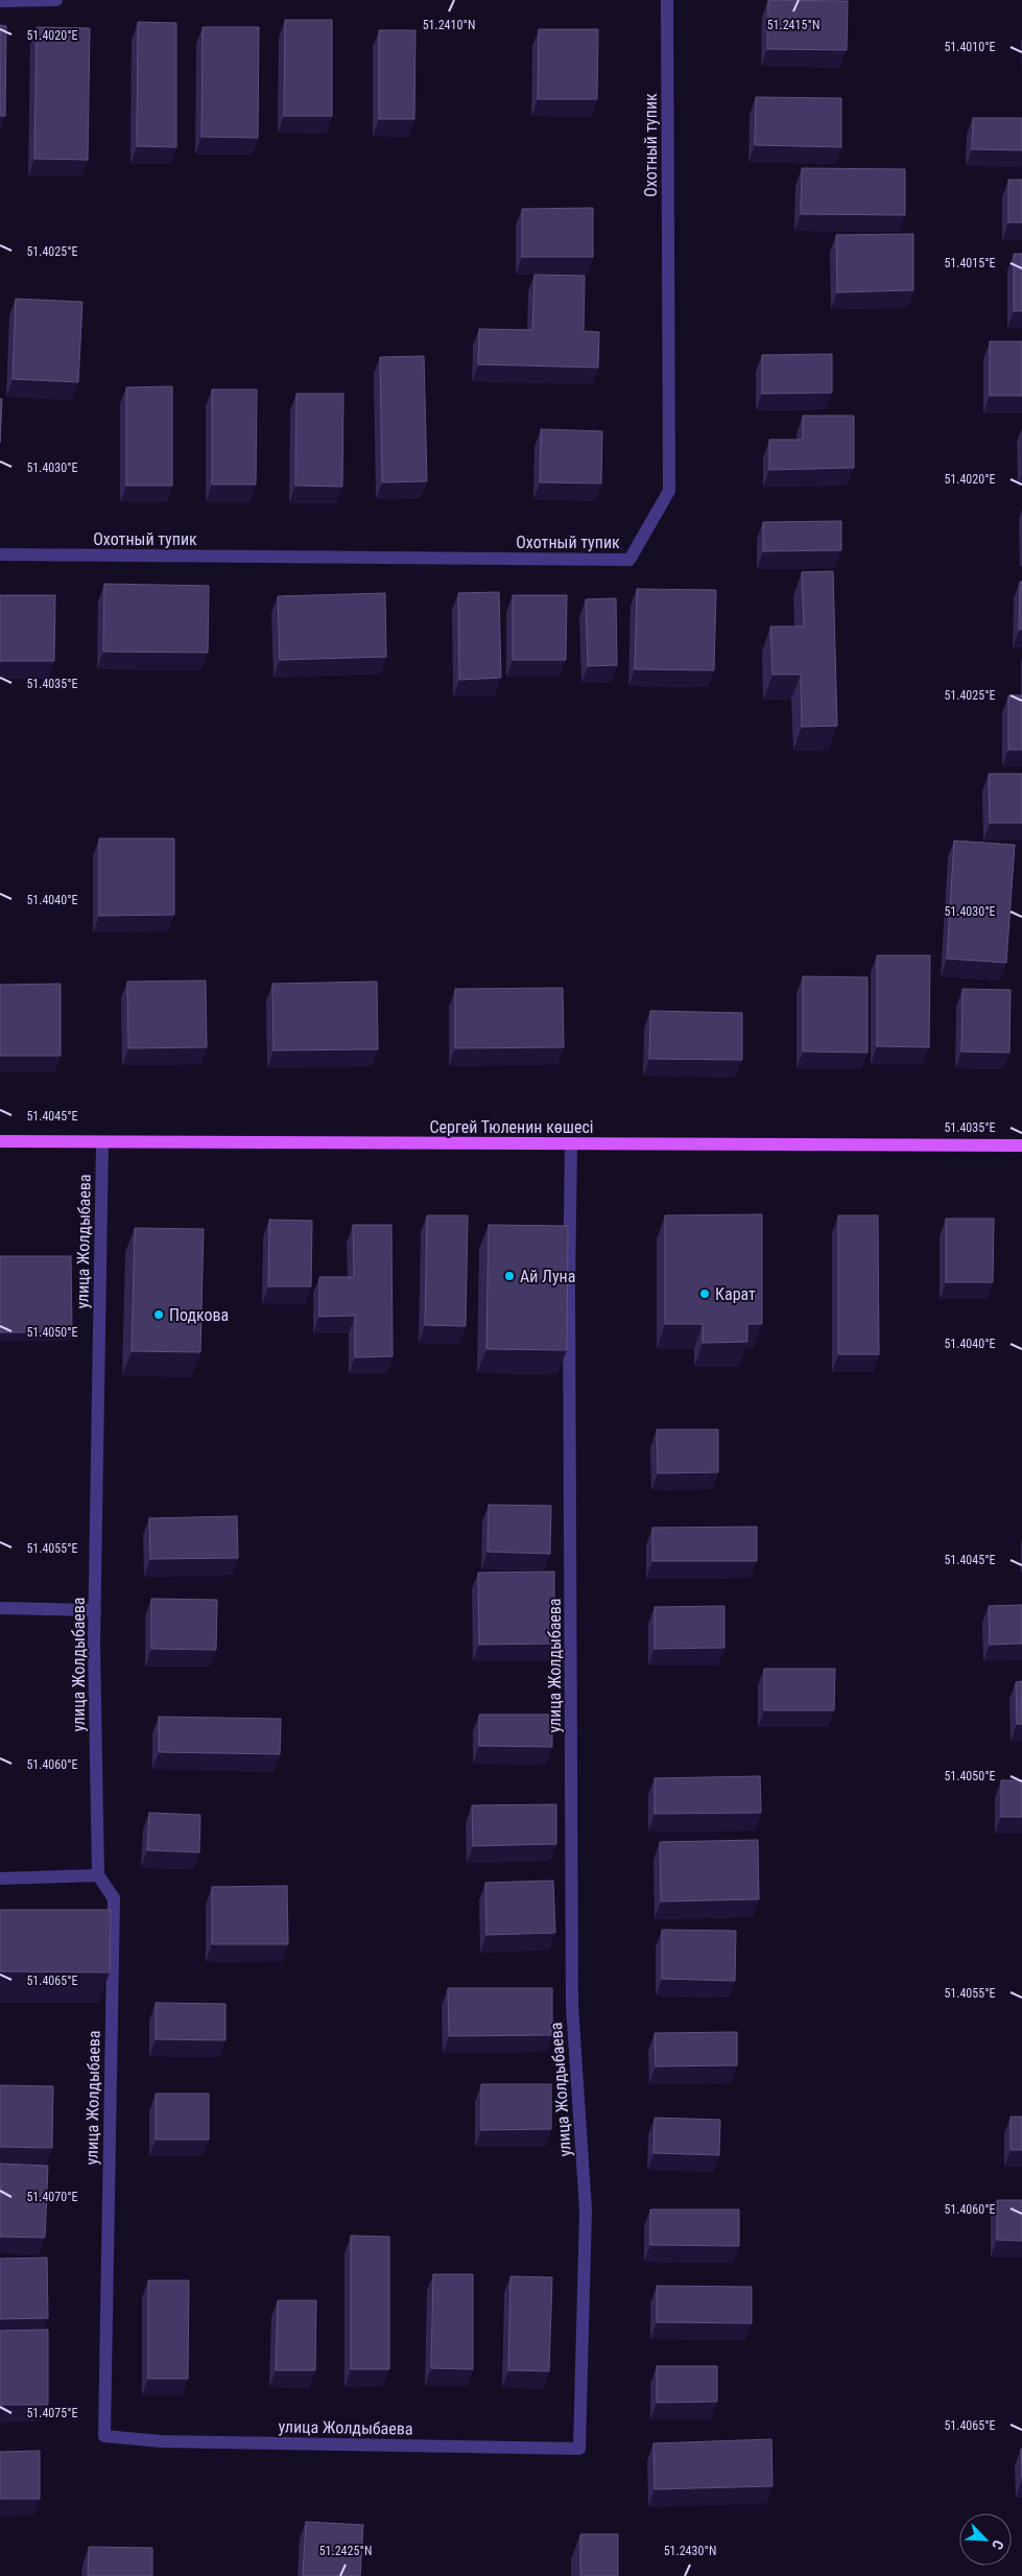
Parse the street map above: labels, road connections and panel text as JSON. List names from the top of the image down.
{
  "streets": {
    "main road": ["Сергей Тюленин көшесі"],
    "street": ["Охотный тупик", "улица Жолдыбаева"]
  },
  "crossings": [
    ["Сергей Тюленин көшесі", "улица Жолдыбаева"]
  ],
  "places": ["Ай Луна", "Карат", "Подкова"],
  "north": "bottom right",
  "coordinates": [
    "51.2410°N",
    "51.2415°N",
    "51.4020°E",
    "51.4010°E",
    "51.4025°E",
    "51.4015°E",
    "51.4030°E",
    "51.4035°E",
    "51.4040°E",
    "51.4045°E",
    "51.4050°E",
    "51.4055°E",
    "51.4060°E",
    "51.4065°E",
    "51.4070°E",
    "51.4075°E",
    "51.2425°N",
    "51.2430°N"
  ]
}
